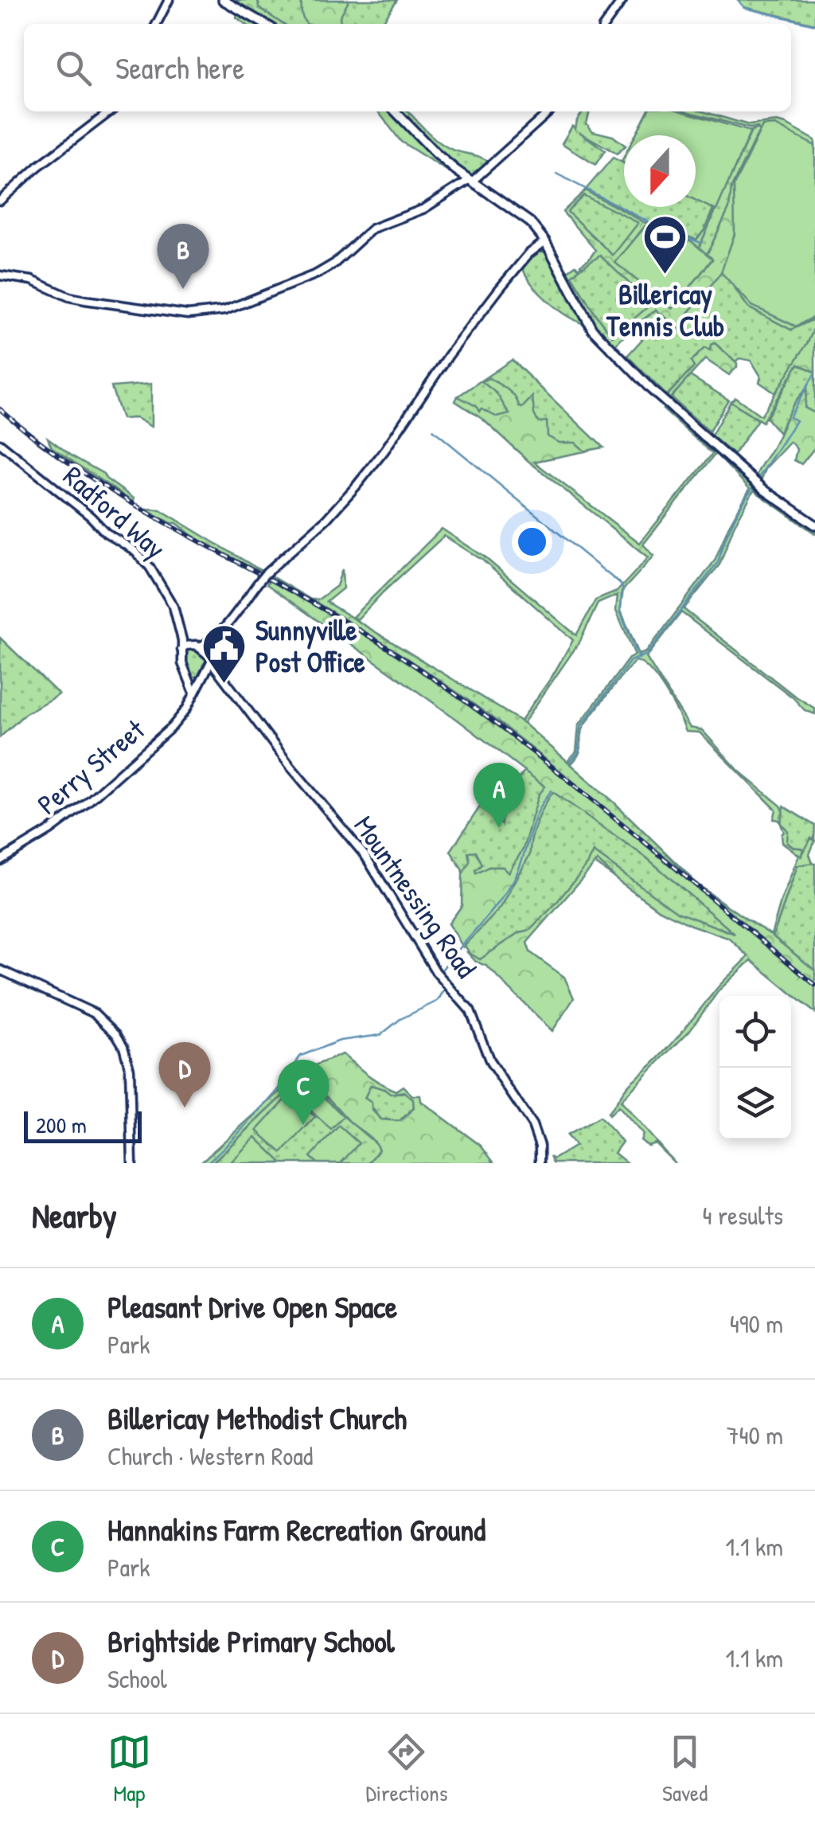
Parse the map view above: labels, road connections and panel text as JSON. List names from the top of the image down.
{
  "streets": {
    "street": ["Radford Way", "Perry Street", "Mountnessing Road"]
  },
  "crossings": [
    ["Radford Way", "Perry Street"],
    ["Radford Way", "Mountnessing Road"],
    ["Perry Street", "Mountnessing Road"]
  ],
  "places": {
    "sports": ["Billericay Tennis Club"],
    "public building": ["Sunnyville Post Office"]
  },
  "scale_bar": "200 m",
  "north": "bottom",
  "page": {
    "search": "Search here",
    "pins": [
      "B",
      "A",
      "D",
      "C"
    ],
    "scale": "200 m",
    "heading": ["Nearby", "4 results"],
    "list": [
      {
        "mark": "A",
        "name": "Pleasant Drive Open Space",
        "note": "Park",
        "value": "490 m"
      },
      {
        "mark": "B",
        "name": "Billericay Methodist Church",
        "note": "Church · Western Road",
        "value": "740 m"
      },
      {
        "mark": "C",
        "name": "Hannakins Farm Recreation Ground",
        "note": "Park",
        "value": "1.1 km"
      },
      {
        "mark": "D",
        "name": "Brightside Primary School",
        "note": "School",
        "value": "1.1 km"
      }
    ],
    "nav": ["Map", "Directions", "Saved"]
  }
}
